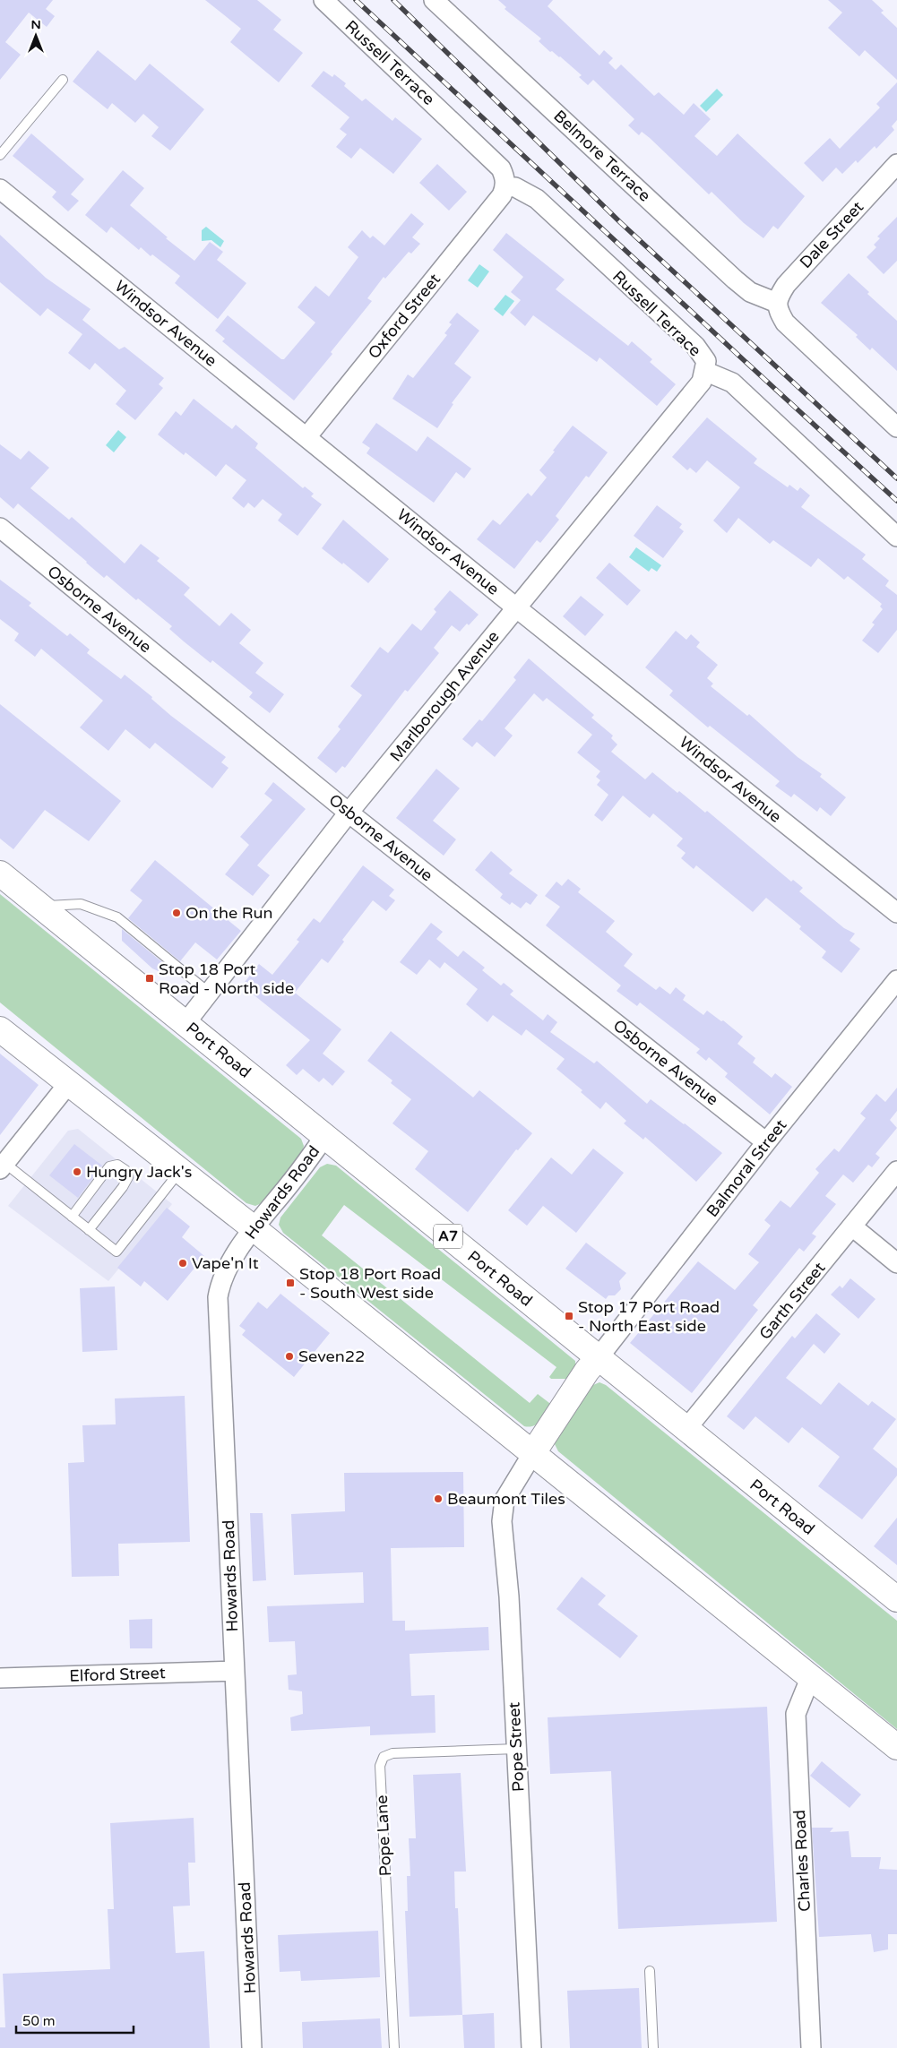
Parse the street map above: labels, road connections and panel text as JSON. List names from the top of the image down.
{
  "streets": {
    "highway": ["Port Road", "A7"],
    "street": [
      "Russell Terrace",
      "Belmore Terrace",
      "Dale Street",
      "Oxford Street",
      "Windsor Avenue",
      "Osborne Avenue",
      "Marlborough Avenue",
      "Balmoral Street",
      "Howards Road",
      "Garth Street",
      "Elford Street",
      "Pope Street",
      "Charles Road"
    ],
    "lane": ["Pope Lane"]
  },
  "crossings": [
    ["Russell Terrace", "Oxford Street"],
    ["Russell Terrace", "Marlborough Avenue"],
    ["Belmore Terrace", "Dale Street"],
    ["Oxford Street", "Windsor Avenue"],
    ["Windsor Avenue", "Marlborough Avenue"],
    ["Osborne Avenue", "Marlborough Avenue"],
    ["Osborne Avenue", "Balmoral Street"],
    ["Marlborough Avenue", "Port Road"],
    ["Port Road", "Balmoral Street"],
    ["Port Road", "Howards Road"],
    ["Port Road", "Garth Street"],
    ["Howards Road", "Elford Street"],
    ["Pope Street", "Pope Lane"]
  ],
  "places": {
    "other": [
      "On the Run",
      "Hungry Jack's",
      "Vape'n It",
      "Seven22",
      "Beaumont Tiles"
    ],
    "transit": ["Stop 18 Port Road - North side", "Stop 18 Port Road - South West side", "Stop 17 Port Road - North East side"]
  },
  "scale_bar": "50 m",
  "north": "top"
}
